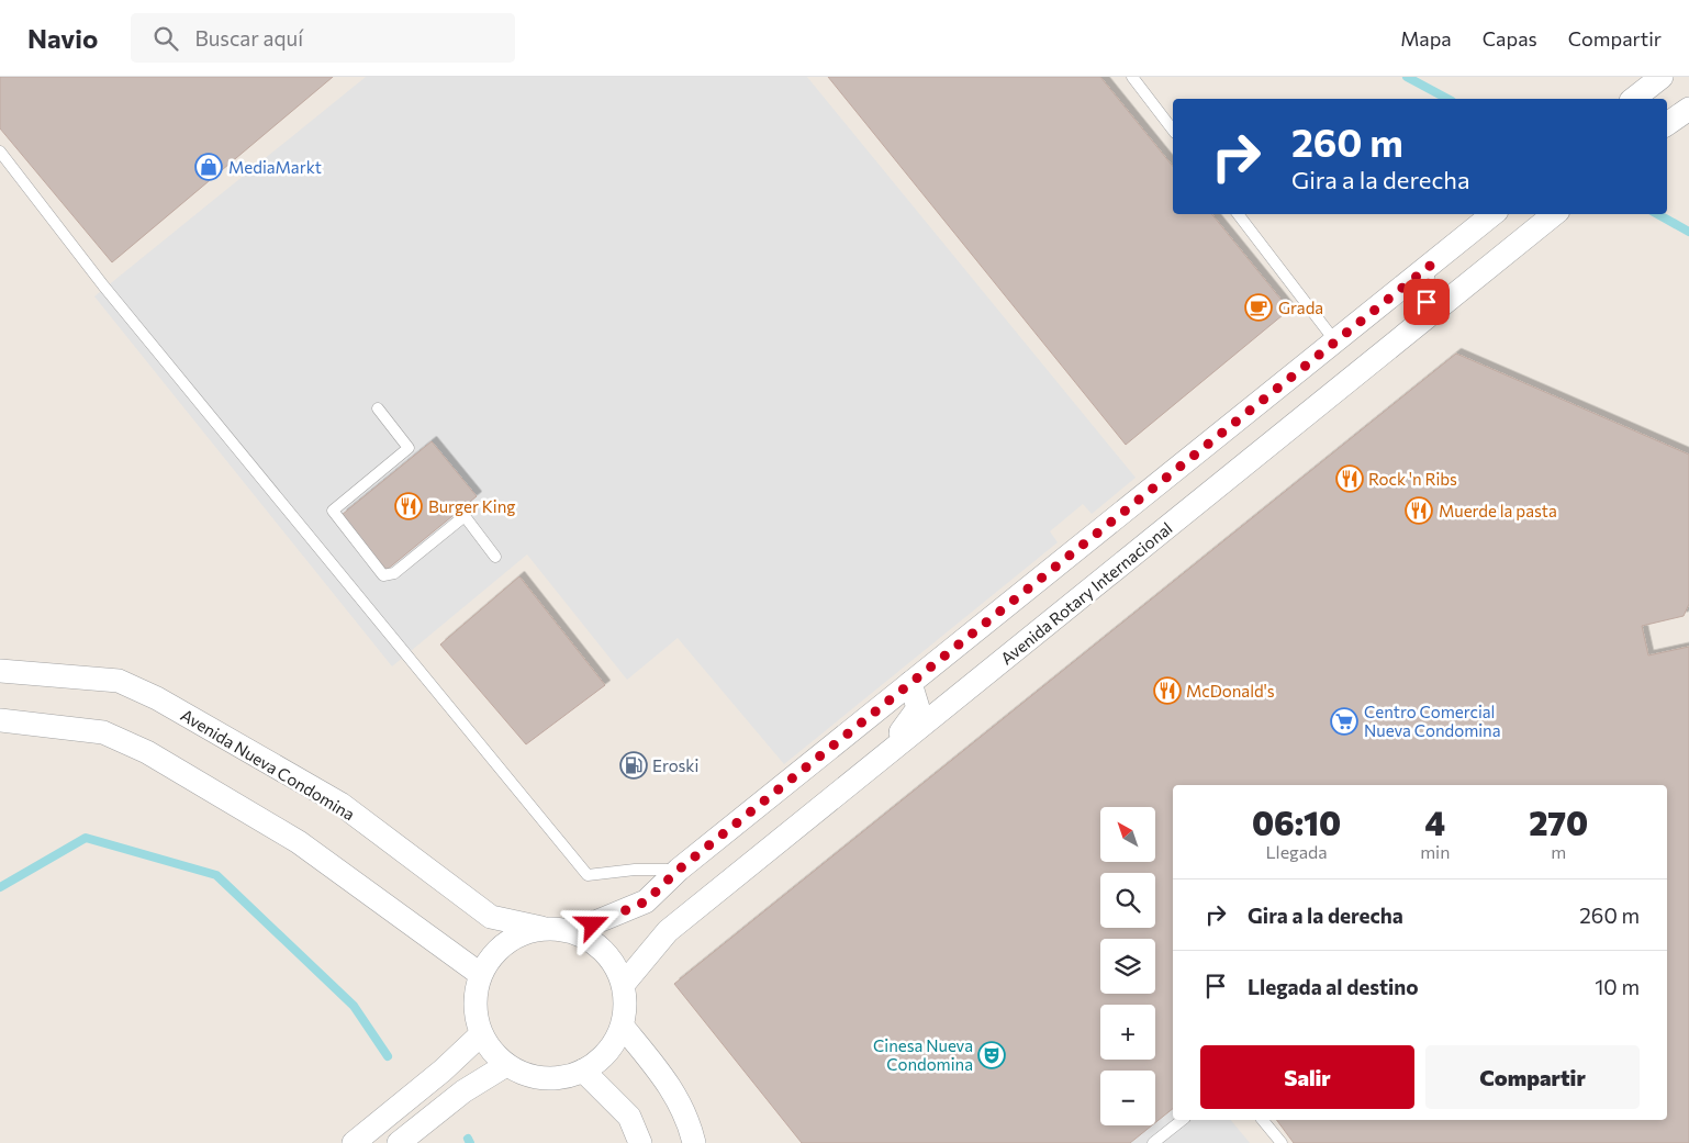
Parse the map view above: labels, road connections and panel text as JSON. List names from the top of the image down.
{
  "streets": {
    "street": ["Avenida Rotary Internacional", "Avenida Nueva Condomina"]
  },
  "crossings": [
    ["Avenida Rotary Internacional", "Avenida Nueva Condomina"]
  ],
  "places": {
    "shop": ["MediaMarkt"],
    "cafe": ["Grada"],
    "restaurant": [
      "Rock 'n Ribs",
      "Burger King",
      "Muerde la pasta",
      "McDonald's"
    ],
    "supermarket": ["Centro Comercial Nueva Condomina"],
    "fuel station": ["Eroski"],
    "theatre": ["Cinesa Nueva Condomina"]
  },
  "north": "top left",
  "page": {
    "header": "Navio",
    "search": "Buscar aquí",
    "nav": ["Mapa", "Capas", "Compartir"],
    "turn": ["260 m", "Gira a la derecha"],
    "eta": [
      "06:10",
      "Llegada",
      "4",
      "min",
      "270",
      "m"
    ],
    "map_buttons": ["+", "−"],
    "list": [
      {
        "name": "Gira a la derecha",
        "value": "260 m"
      },
      {
        "name": "Llegada al destino",
        "value": "10 m"
      }
    ],
    "buttons": ["Salir", "Compartir"]
  }
}
